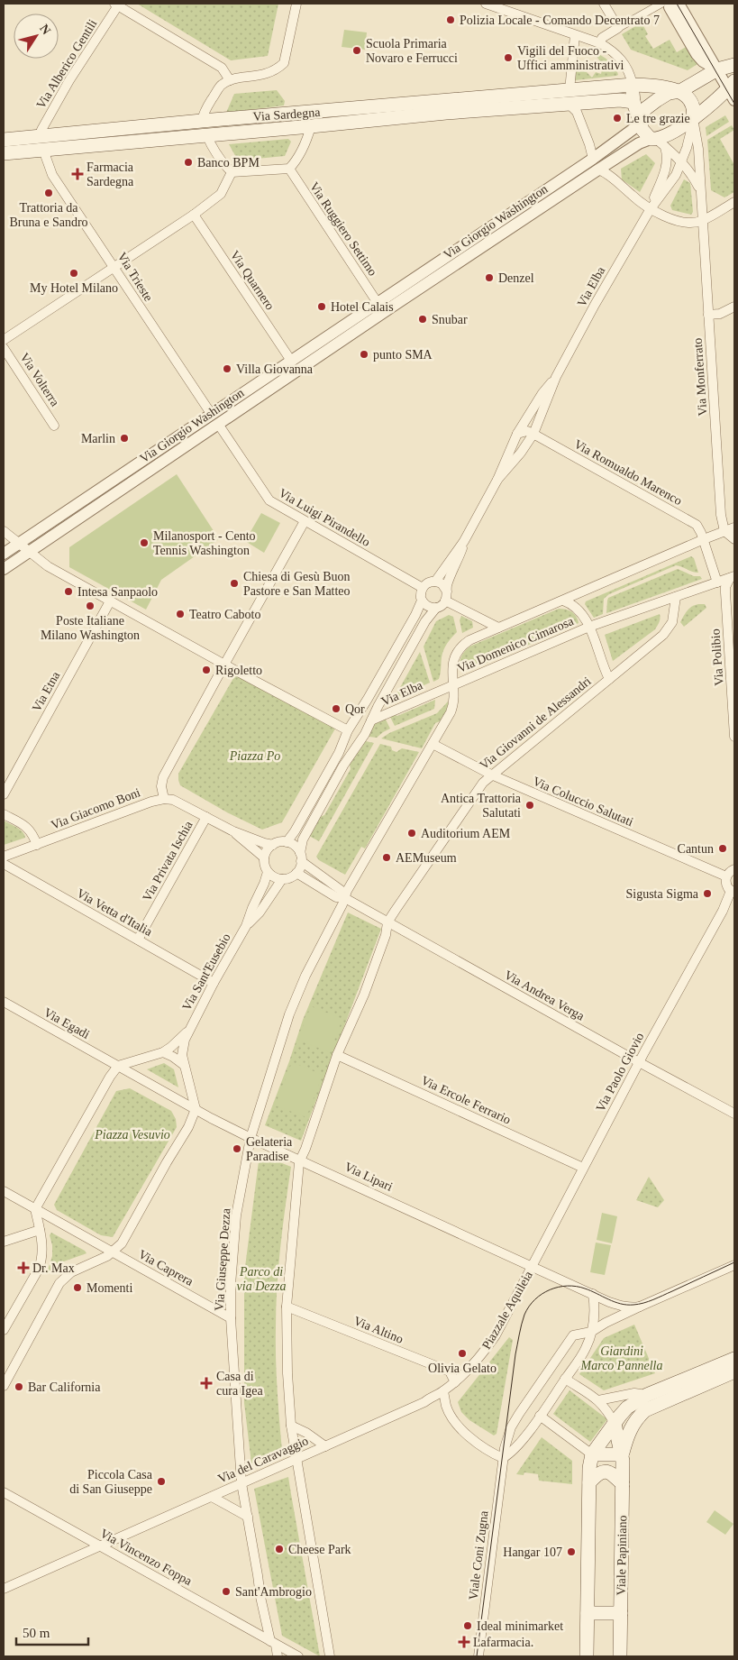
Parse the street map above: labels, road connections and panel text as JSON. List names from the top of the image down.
{
  "streets": {
    "main road": ["Via Sardegna", "Viale Papiniano"],
    "street": [
      "Via Alberico Gentili",
      "Via Giorgio Washington",
      "Via Ruggiero Settimo",
      "Via Trieste",
      "Via Quarnero",
      "Via Elba",
      "Via Monferrato",
      "Via Volterra",
      "Via Romualdo Marenco",
      "Via Luigi Pirandello",
      "Via Domenico Cimarosa",
      "Via Polibio",
      "Via Etna",
      "Via Giovanni de Alessandri",
      "Via Coluccio Salutati",
      "Via Giacomo Boni",
      "Via Privata Ischia",
      "Via Vetta d'Italia",
      "Via Sant'Eusebio",
      "Via Andrea Verga",
      "Via Egadi",
      "Via Paolo Giovio",
      "Via Ercole Ferrario",
      "Via Lipari",
      "Via Giuseppe Dezza",
      "Via Caprera",
      "Piazzale Aquileia",
      "Via Altino",
      "Via del Caravaggio",
      "Viale Coni Zugna",
      "Via Vincenzo Foppa"
    ]
  },
  "crossings": [
    ["Via Alberico Gentili", "Via Sardegna"],
    ["Via Alberico Gentili", "Via Trieste"],
    ["Via Sardegna", "Via Giorgio Washington"],
    ["Via Sardegna", "Via Trieste"],
    ["Via Sardegna", "Via Monferrato"],
    ["Via Giorgio Washington", "Via Ruggiero Settimo"],
    ["Via Giorgio Washington", "Via Trieste"],
    ["Via Giorgio Washington", "Via Quarnero"],
    ["Via Giorgio Washington", "Via Monferrato"],
    ["Via Giorgio Washington", "Via Luigi Pirandello"],
    ["Via Trieste", "Via Luigi Pirandello"],
    ["Via Elba", "Via Romualdo Marenco"],
    ["Via Elba", "Via Luigi Pirandello"],
    ["Via Elba", "Via Domenico Cimarosa"],
    ["Via Monferrato", "Via Domenico Cimarosa"],
    ["Via Romualdo Marenco", "Via Domenico Cimarosa"],
    ["Via Luigi Pirandello", "Via Domenico Cimarosa"],
    ["Via Domenico Cimarosa", "Via Polibio"],
    ["Via Giovanni de Alessandri", "Via Coluccio Salutati"],
    ["Via Giovanni de Alessandri", "Via Andrea Verga"],
    ["Via Privata Ischia", "Via Vetta d'Italia"],
    ["Via Vetta d'Italia", "Via Sant'Eusebio"],
    ["Via Andrea Verga", "Via Paolo Giovio"],
    ["Via Andrea Verga", "Via Giuseppe Dezza"],
    ["Via Paolo Giovio", "Via Ercole Ferrario"],
    ["Via Paolo Giovio", "Via Lipari"],
    ["Via Paolo Giovio", "Piazzale Aquileia"],
    ["Via Lipari", "Via Giuseppe Dezza"],
    ["Via Lipari", "Piazzale Aquileia"],
    ["Via Giuseppe Dezza", "Via Caprera"],
    ["Via Giuseppe Dezza", "Via del Caravaggio"],
    ["Via Giuseppe Dezza", "Via Vincenzo Foppa"],
    ["Piazzale Aquileia", "Via Altino"],
    ["Piazzale Aquileia", "Via del Caravaggio"],
    ["Via del Caravaggio", "Via Vincenzo Foppa"]
  ],
  "parks": [
    "Piazza Po",
    "Piazza Vesuvio",
    "Parco di via Dezza",
    "Giardini Marco Pannella"
  ],
  "places": {
    "other": [
      "Polizia Locale - Comando Decentrato 7",
      "Scuola Primaria Novaro e Ferrucci",
      "Vigili del Fuoco - Uffici amministrativi",
      "Le tre grazie",
      "Banco BPM",
      "Trattoria da Bruna e Sandro",
      "My Hotel Milano",
      "Denzel",
      "Hotel Calais",
      "Snubar",
      "punto SMA",
      "Villa Giovanna",
      "Marlin",
      "Milanosport - Cento Tennis Washington",
      "Chiesa di Gesù Buon Pastore e San Matteo",
      "Intesa Sanpaolo",
      "Poste Italiane Milano Washington",
      "Teatro Caboto",
      "Rigoletto",
      "Qor",
      "Antica Trattoria Salutati",
      "Auditorium AEM",
      "Cantun",
      "AEMuseum",
      "Sigusta Sigma",
      "Gelateria Paradise",
      "Momenti",
      "Olivia Gelato",
      "Bar California",
      "Piccola Casa di San Giuseppe",
      "Cheese Park",
      "Hangar 107",
      "Sant'Ambrogio",
      "Ideal minimarket"
    ],
    "health": [
      "Farmacia Sardegna",
      "Dr. Max",
      "Casa di cura Igea",
      "Lafarmacia."
    ]
  },
  "scale_bar": "50 m",
  "north": "top right"
}
